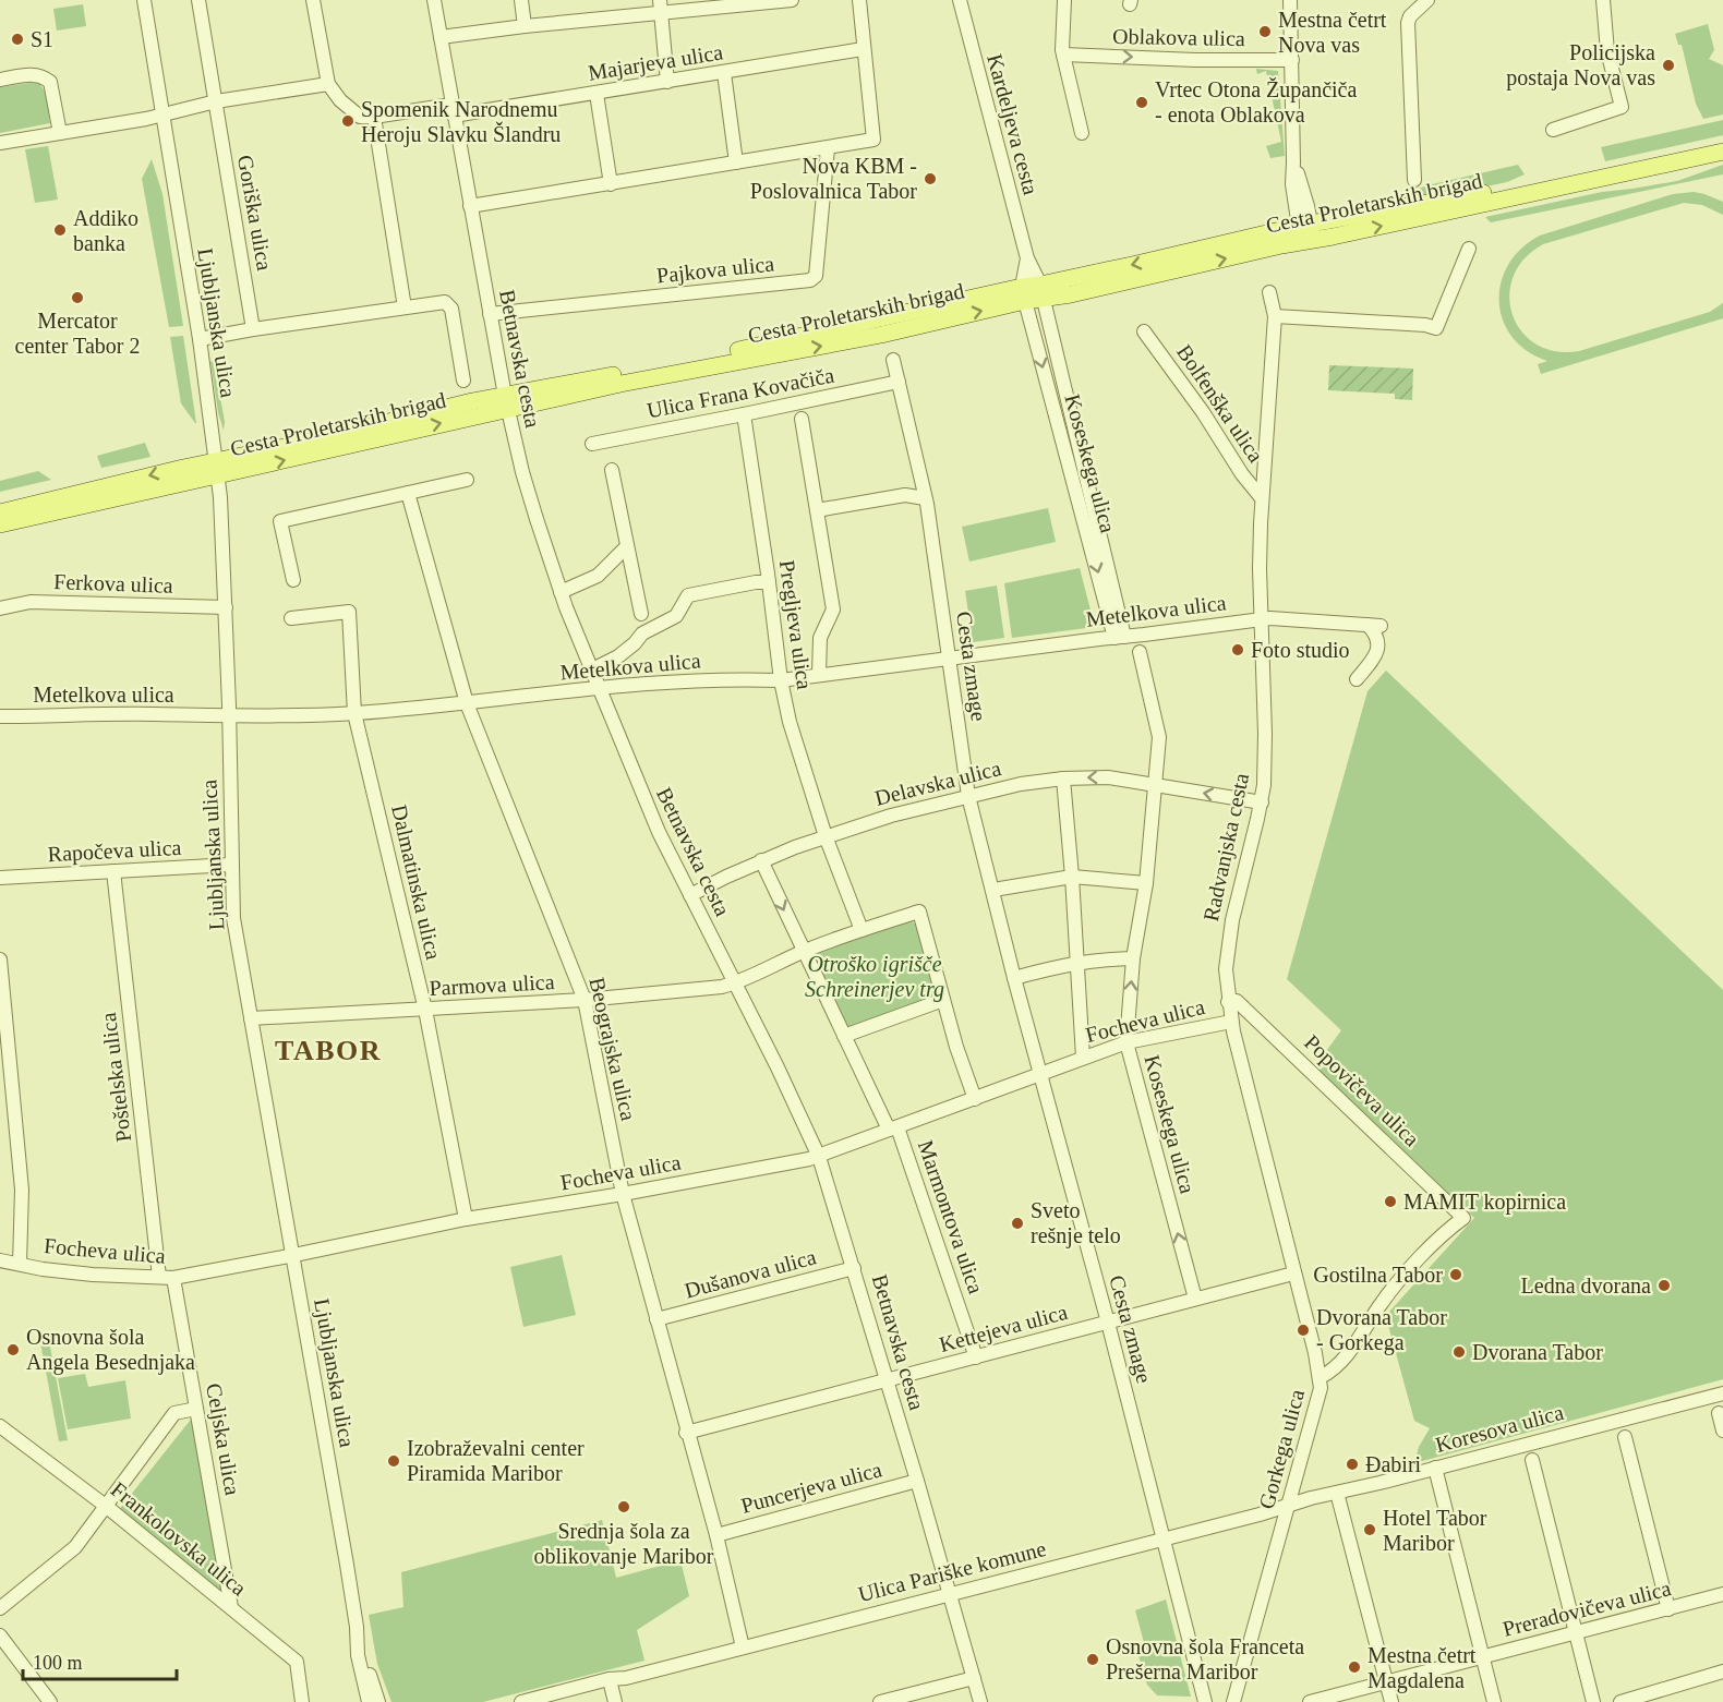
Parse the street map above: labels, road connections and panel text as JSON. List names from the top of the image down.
{
  "streets": {
    "main road": ["Cesta Proletarskih brigad"],
    "street": [
      "Oblakova ulica",
      "Majarjeva ulica",
      "Kardeljeva cesta",
      "Goriška ulica",
      "Pajkova ulica",
      "Ljubljanska ulica",
      "Betnavska cesta",
      "Ulica Frana Kovačiča",
      "Bolfenška ulica",
      "Koseskega ulica",
      "Ferkova ulica",
      "Metelkova ulica",
      "Pregljeva ulica",
      "Cesta zmage",
      "Delavska ulica",
      "Radvanjska cesta",
      "Rapočeva ulica",
      "Dalmatinska ulica",
      "Parmova ulica",
      "Focheva ulica",
      "Beograjska ulica",
      "Poštelska ulica",
      "Popovičeva ulica",
      "Marmontova ulica",
      "Dušanova ulica",
      "Kettejeva ulica",
      "Koresova ulica",
      "Celjska ulica",
      "Gorkega ulica",
      "Puncerjeva ulica",
      "Frankolovska ulica",
      "Ulica Pariške komune",
      "Preradovičeva ulica"
    ]
  },
  "crossings": [
    ["Majarjeva ulica", "Betnavska cesta"],
    ["Kardeljeva cesta", "Koseskega ulica"],
    ["Cesta Proletarskih brigad", "Ljubljanska ulica"],
    ["Cesta Proletarskih brigad", "Betnavska cesta"],
    ["Cesta Proletarskih brigad", "Koseskega ulica"],
    ["Pajkova ulica", "Betnavska cesta"],
    ["Ljubljanska ulica", "Ferkova ulica"],
    ["Ljubljanska ulica", "Metelkova ulica"],
    ["Ljubljanska ulica", "Rapočeva ulica"],
    ["Ljubljanska ulica", "Parmova ulica"],
    ["Ljubljanska ulica", "Focheva ulica"],
    ["Betnavska cesta", "Metelkova ulica"],
    ["Betnavska cesta", "Delavska ulica"],
    ["Betnavska cesta", "Parmova ulica"],
    ["Betnavska cesta", "Focheva ulica"],
    ["Betnavska cesta", "Dušanova ulica"],
    ["Betnavska cesta", "Kettejeva ulica"],
    ["Betnavska cesta", "Puncerjeva ulica"],
    ["Betnavska cesta", "Ulica Pariške komune"],
    ["Ulica Frana Kovačiča", "Pregljeva ulica"],
    ["Ulica Frana Kovačiča", "Cesta zmage"],
    ["Bolfenška ulica", "Radvanjska cesta"],
    ["Koseskega ulica", "Metelkova ulica"],
    ["Koseskega ulica", "Delavska ulica"],
    ["Koseskega ulica", "Focheva ulica"],
    ["Koseskega ulica", "Kettejeva ulica"],
    ["Metelkova ulica", "Pregljeva ulica"],
    ["Metelkova ulica", "Cesta zmage"],
    ["Metelkova ulica", "Radvanjska cesta"],
    ["Metelkova ulica", "Dalmatinska ulica"],
    ["Metelkova ulica", "Beograjska ulica"],
    ["Pregljeva ulica", "Delavska ulica"],
    ["Cesta zmage", "Delavska ulica"],
    ["Cesta zmage", "Focheva ulica"],
    ["Cesta zmage", "Kettejeva ulica"],
    ["Cesta zmage", "Ulica Pariške komune"],
    ["Delavska ulica", "Radvanjska cesta"],
    ["Delavska ulica", "Marmontova ulica"],
    ["Radvanjska cesta", "Focheva ulica"],
    ["Radvanjska cesta", "Popovičeva ulica"],
    ["Radvanjska cesta", "Kettejeva ulica"],
    ["Radvanjska cesta", "Gorkega ulica"],
    ["Rapočeva ulica", "Poštelska ulica"],
    ["Dalmatinska ulica", "Parmova ulica"],
    ["Dalmatinska ulica", "Focheva ulica"],
    ["Parmova ulica", "Beograjska ulica"],
    ["Parmova ulica", "Marmontova ulica"],
    ["Focheva ulica", "Beograjska ulica"],
    ["Focheva ulica", "Poštelska ulica"],
    ["Focheva ulica", "Marmontova ulica"],
    ["Focheva ulica", "Celjska ulica"],
    ["Beograjska ulica", "Dušanova ulica"],
    ["Beograjska ulica", "Kettejeva ulica"],
    ["Beograjska ulica", "Puncerjeva ulica"],
    ["Beograjska ulica", "Ulica Pariške komune"],
    ["Poštelska ulica", "Celjska ulica"],
    ["Popovičeva ulica", "Gorkega ulica"],
    ["Marmontova ulica", "Kettejeva ulica"],
    ["Koresova ulica", "Gorkega ulica"],
    ["Koresova ulica", "Ulica Pariške komune"],
    ["Celjska ulica", "Frankolovska ulica"],
    ["Gorkega ulica", "Ulica Pariške komune"]
  ],
  "one_way": ["Oblakova ulica"],
  "districts": ["TABOR"],
  "parks": ["Otroško igrišče Schreinerjev trg"],
  "places": [
    "Mestna četrt Nova vas",
    "S1",
    "Policijska postaja Nova vas",
    "Vrtec Otona Župančiča - enota Oblakova",
    "Spomenik Narodnemu Heroju Slavku Šlandru",
    "Nova KBM - Poslovalnica Tabor",
    "Addiko banka",
    "Mercator center Tabor 2",
    "Foto studio",
    "MAMIT kopirnica",
    "Sveto rešnje telo",
    "Gostilna Tabor",
    "Ledna dvorana",
    "Dvorana Tabor - Gorkega",
    "Osnovna šola Angela Besednjaka",
    "Dvorana Tabor",
    "Izobraževalni center Piramida Maribor",
    "Đabiri",
    "Srednja šola za oblikovanje Maribor",
    "Hotel Tabor Maribor",
    "Osnovna šola Franceta Prešerna Maribor",
    "Mestna četrt Magdalena"
  ],
  "scale_bar": "100 m"
}
